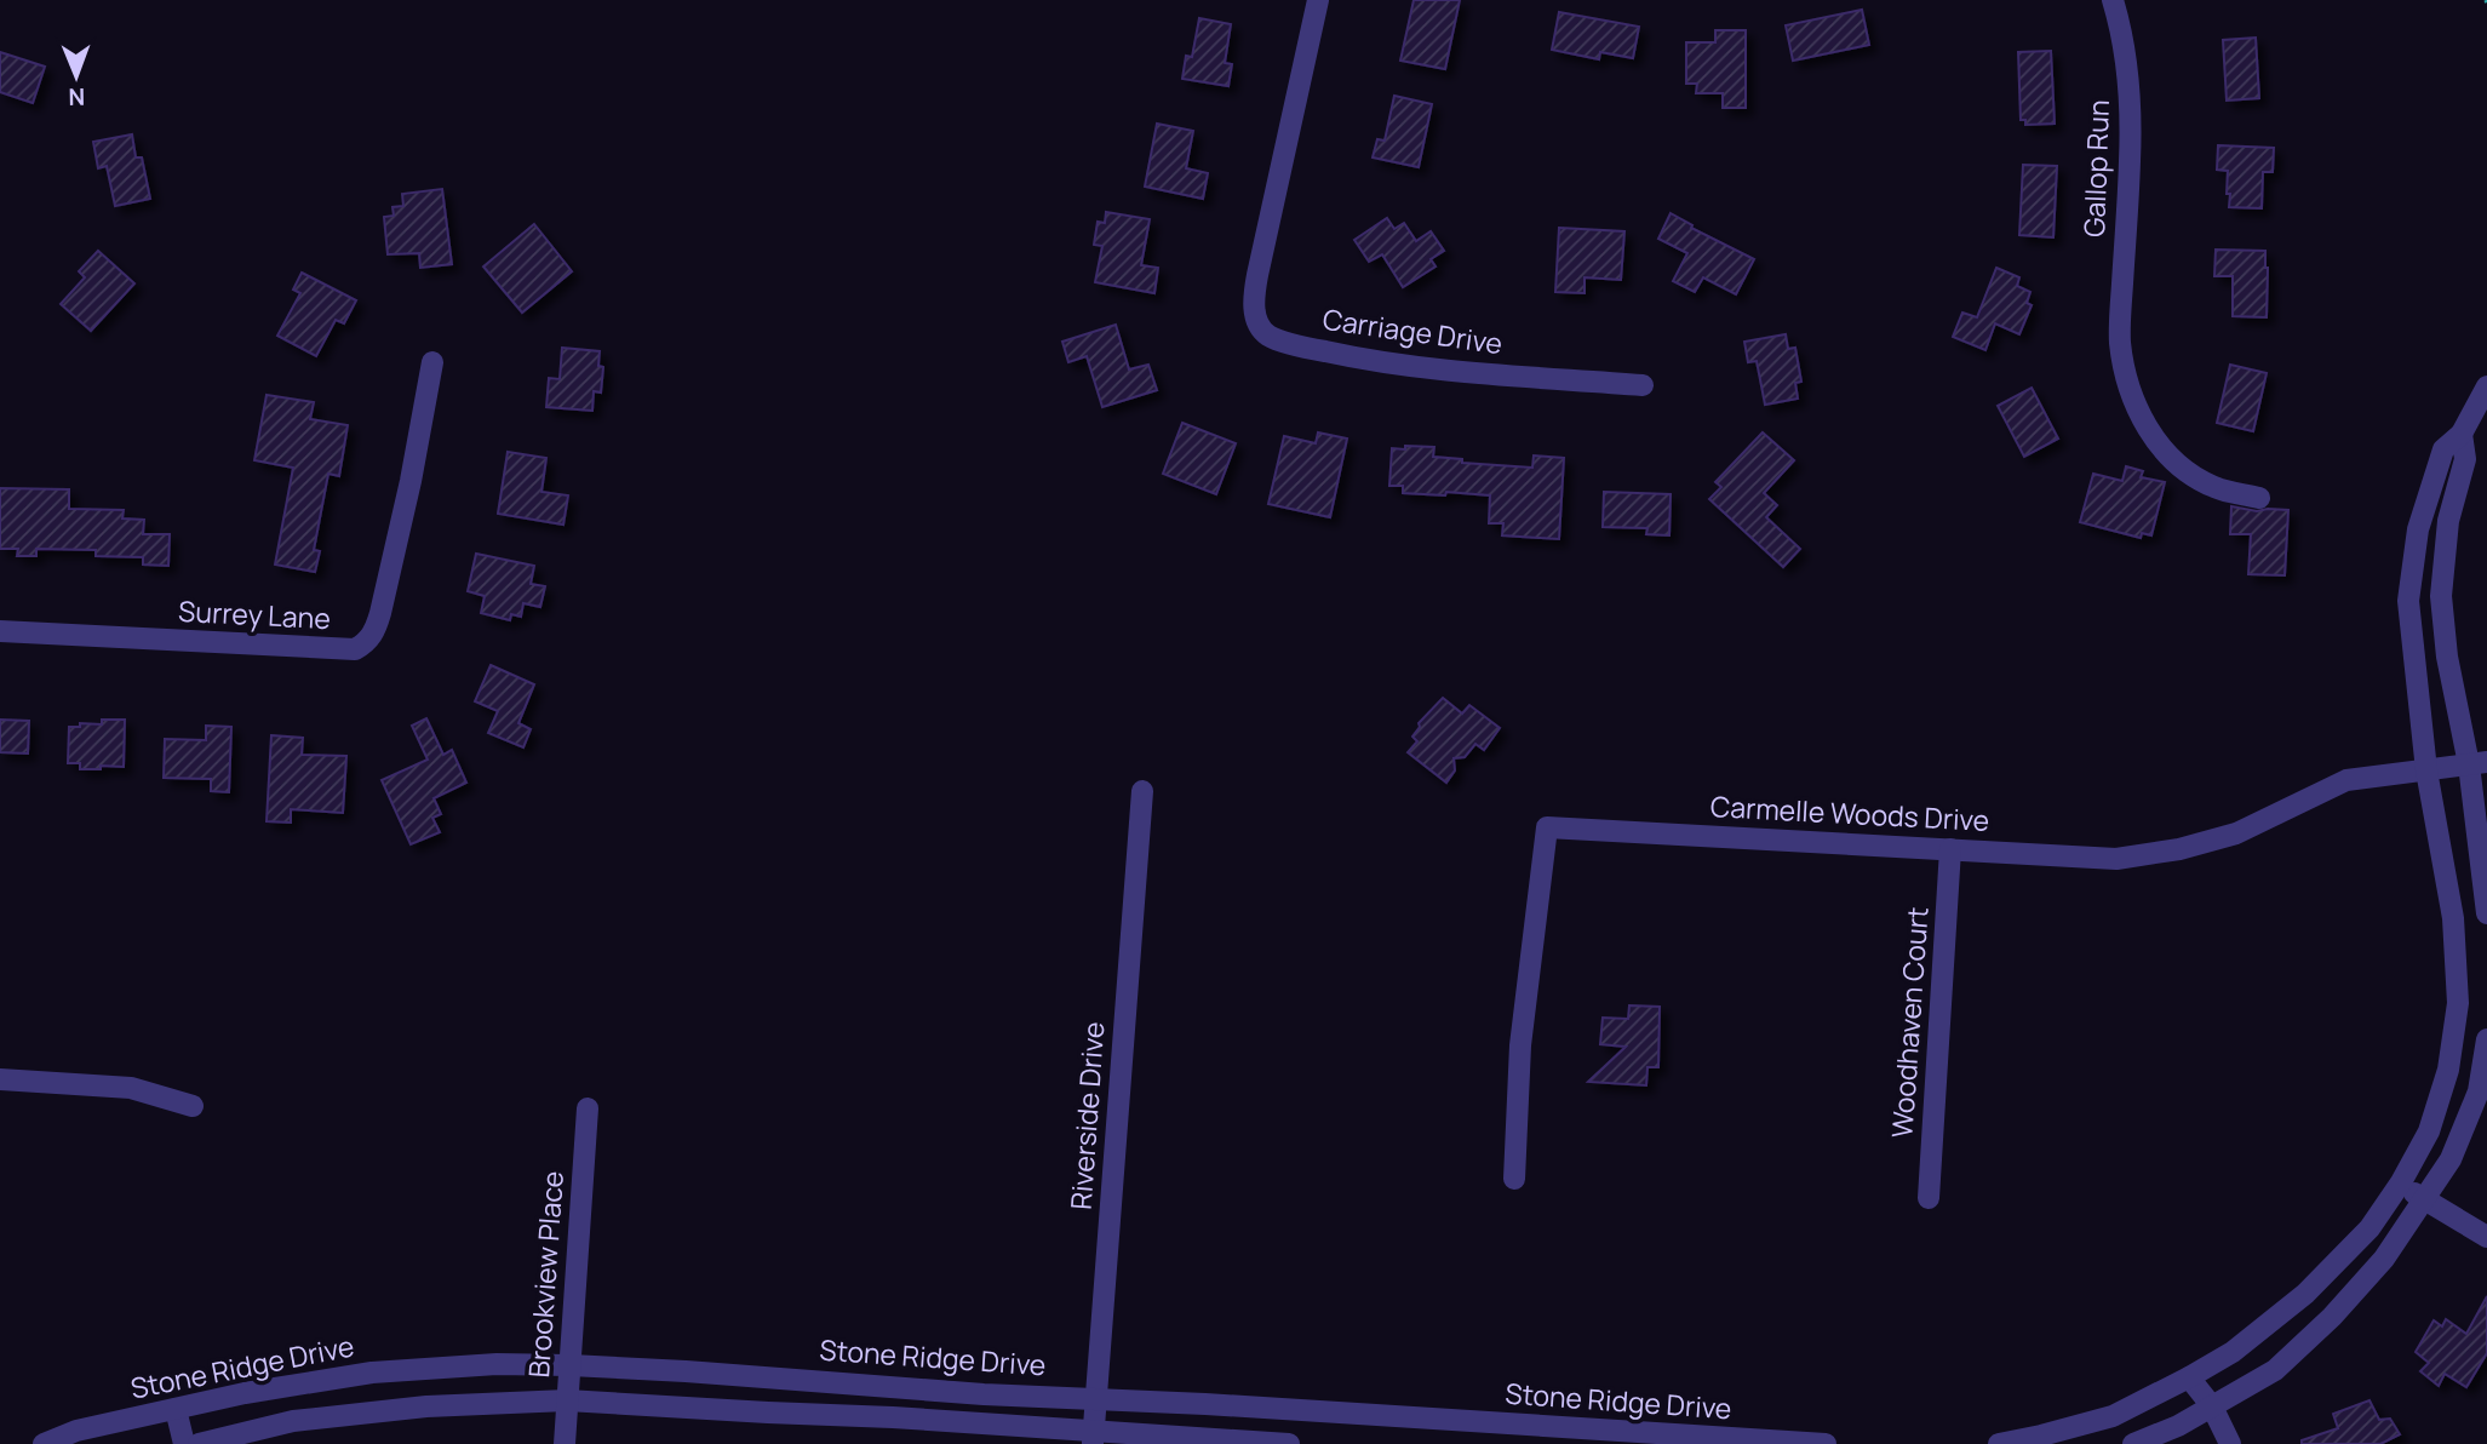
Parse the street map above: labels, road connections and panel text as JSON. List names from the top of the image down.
{
  "streets": {
    "street": [
      "Gallop Run",
      "Carriage Drive",
      "Surrey Lane",
      "Carmelle Woods Drive",
      "Woodhaven Court",
      "Riverside Drive",
      "Brookview Place",
      "Stone Ridge Drive"
    ]
  },
  "crossings": [
    ["Carmelle Woods Drive", "Woodhaven Court"],
    ["Riverside Drive", "Stone Ridge Drive"],
    ["Brookview Place", "Stone Ridge Drive"]
  ],
  "north": "bottom"
}
